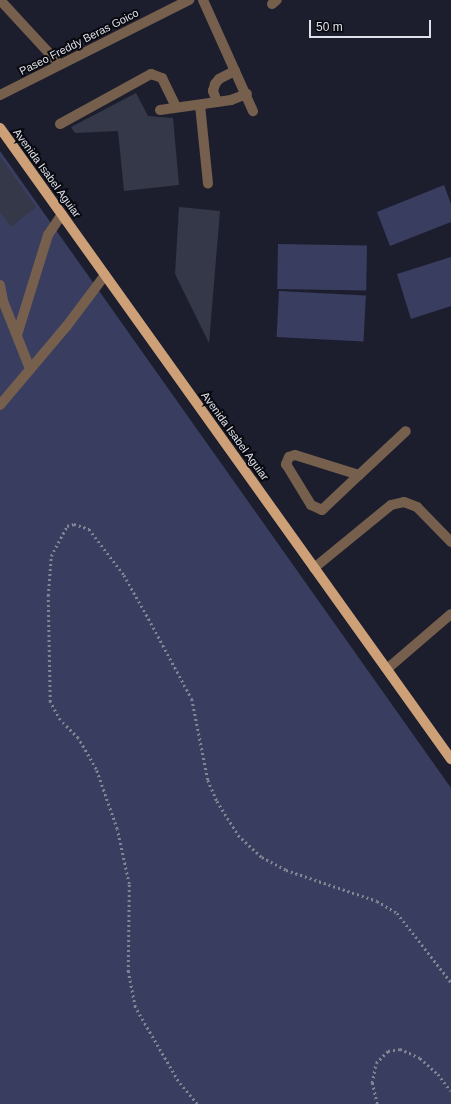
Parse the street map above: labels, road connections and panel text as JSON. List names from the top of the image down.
{
  "streets": {
    "main road": ["Avenida Isabel Aguiar"],
    "street": ["Paseo Freddy Beras Goico"]
  },
  "scale_bar": "50 m"
}
